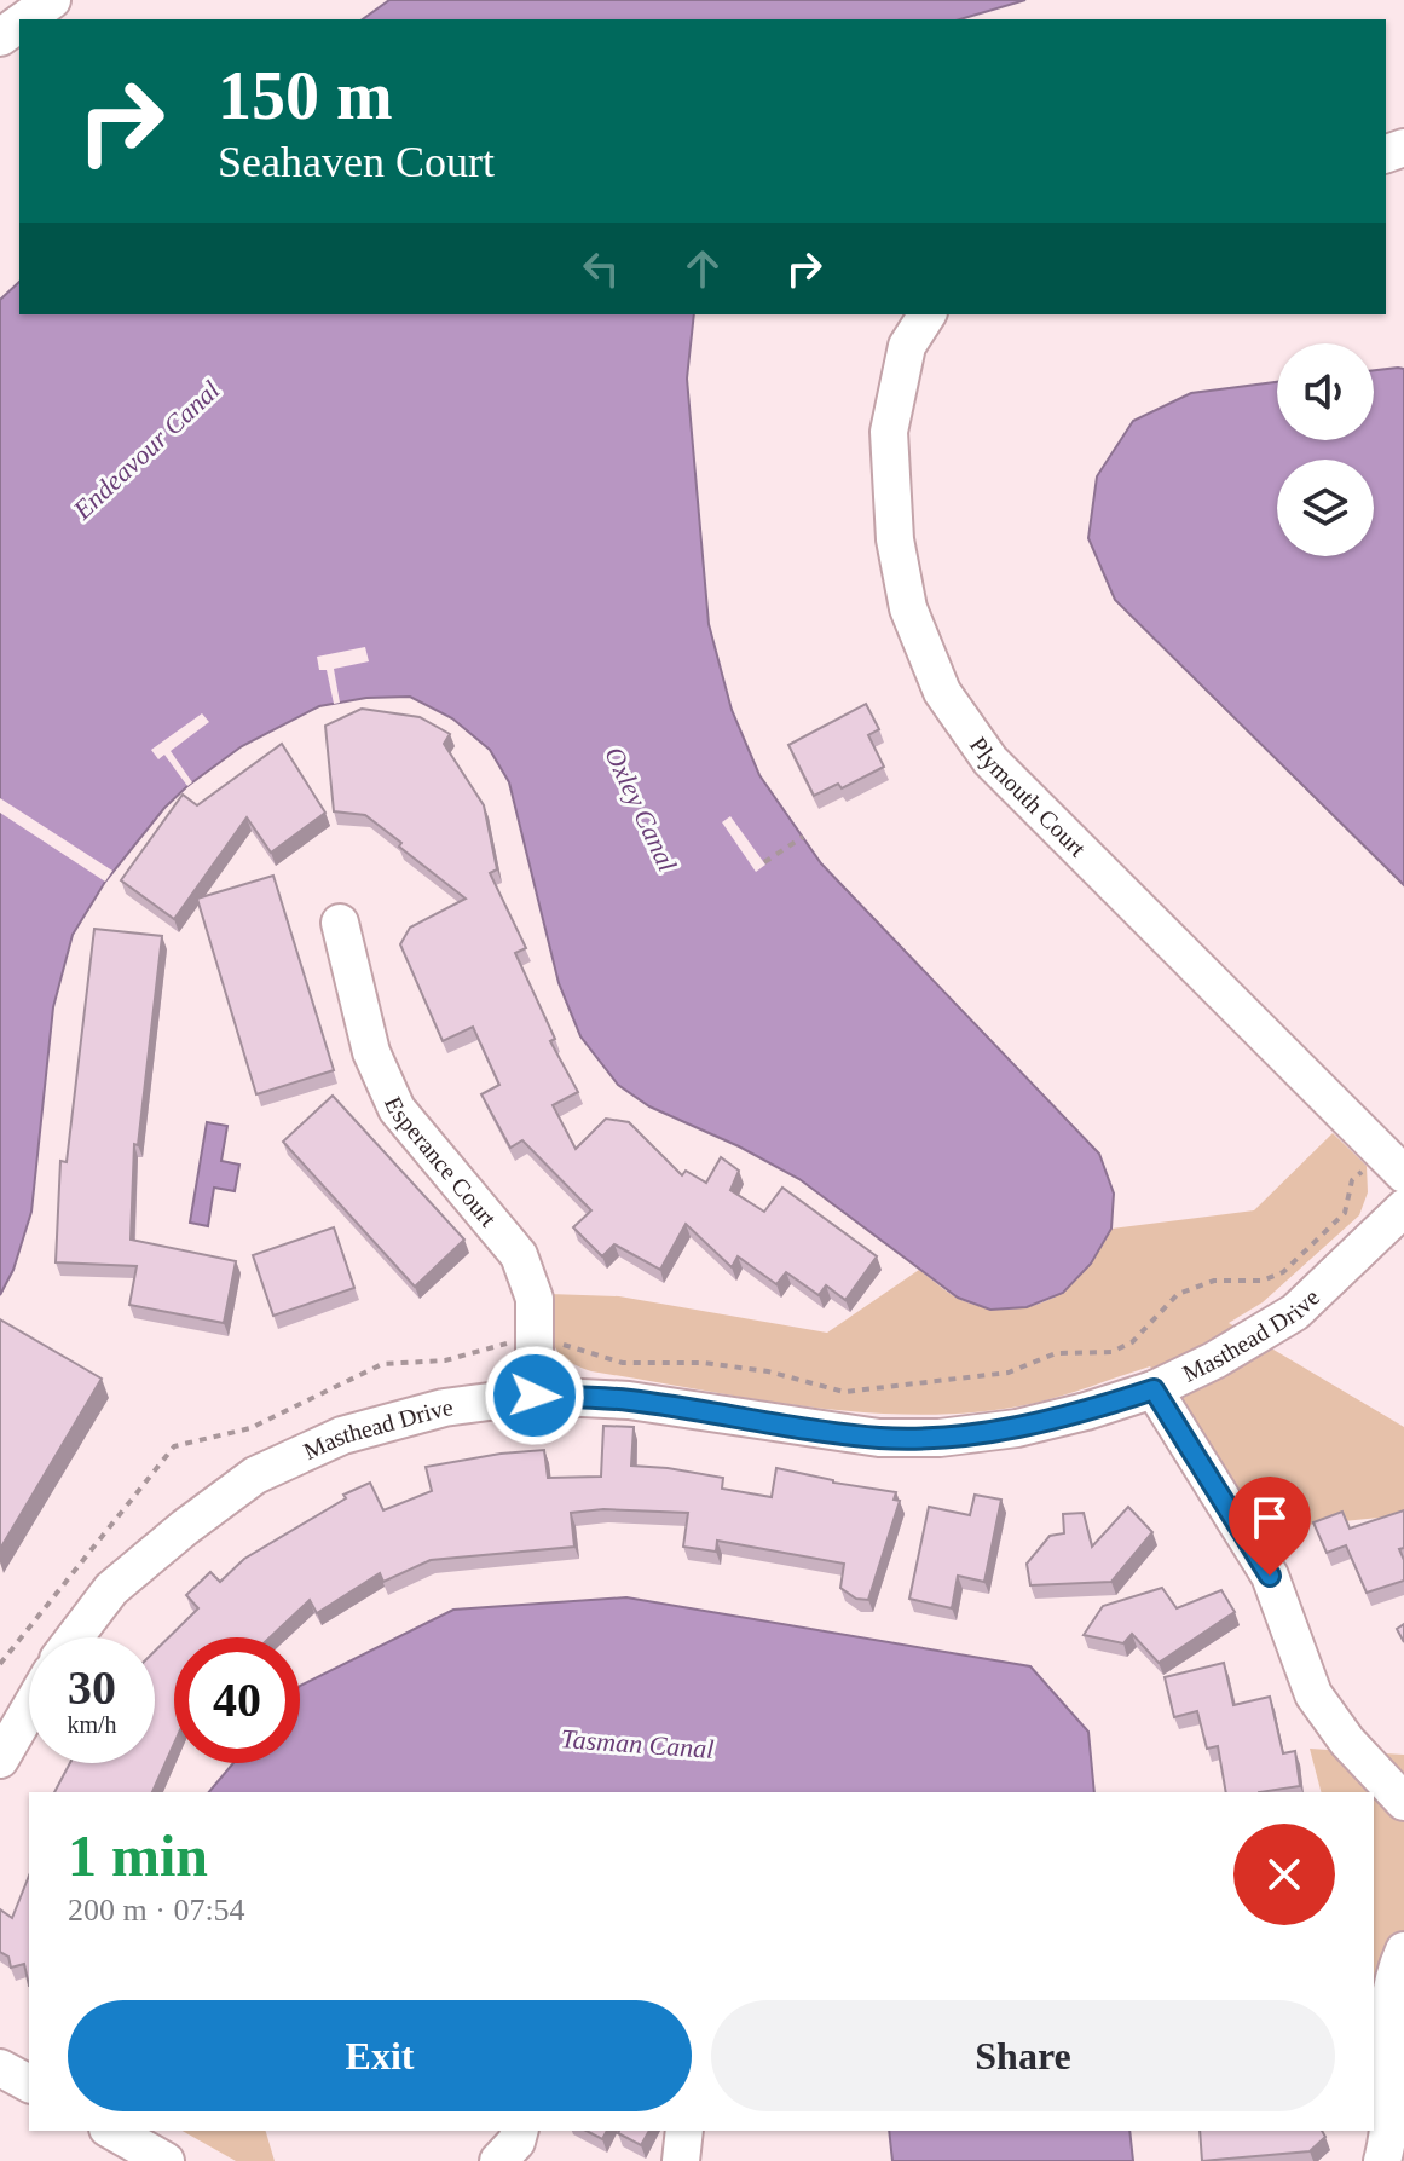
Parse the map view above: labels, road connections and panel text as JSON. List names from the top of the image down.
{
  "streets": {
    "street": ["Plymouth Court", "Esperance Court", "Masthead Drive"]
  },
  "crossings": [
    ["Esperance Court", "Masthead Drive"]
  ],
  "water": ["Endeavour Canal", "Oxley Canal", "Tasman Canal"],
  "page": {
    "turn": ["150 m", "Seahaven Court"],
    "speed": "30 km/h",
    "limit": "40",
    "heading": ["1 min", "200 m · 07:54"],
    "buttons": ["Exit", "Share"]
  }
}
